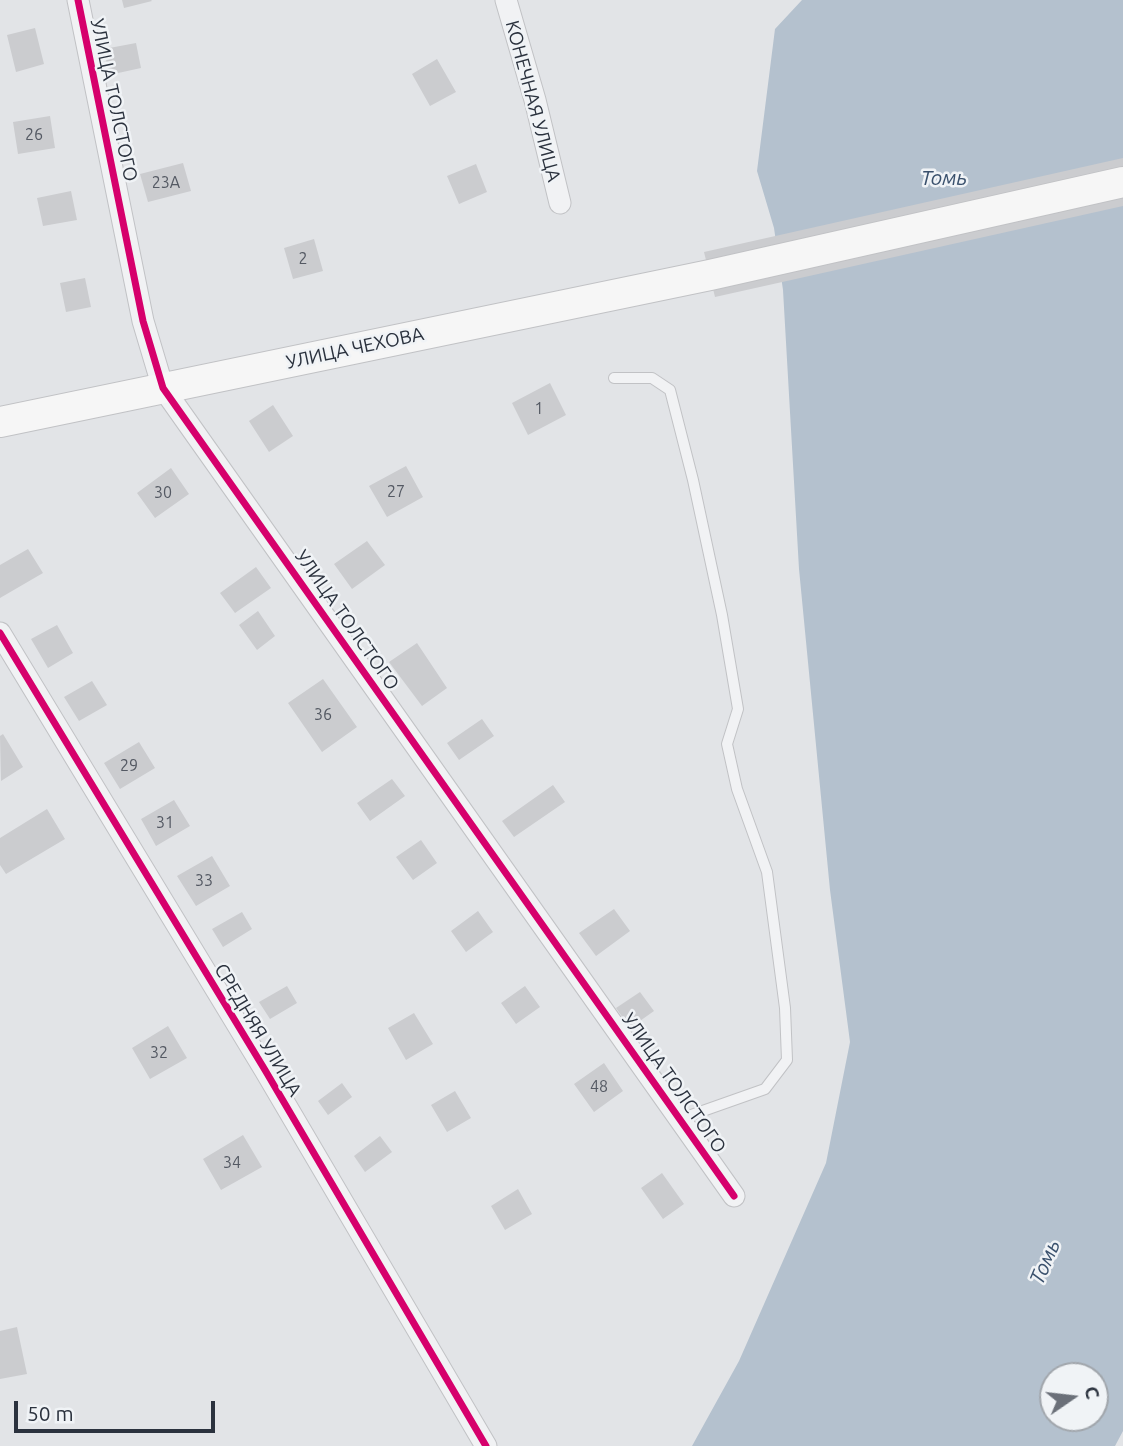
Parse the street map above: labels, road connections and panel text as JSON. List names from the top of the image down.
{
  "streets": {
    "main road": ["УЛИЦА ЧЕХОВА"],
    "street": ["УЛИЦА ТОЛСТОГО", "КОНЕЧНАЯ УЛИЦА", "СРЕДНЯЯ УЛИЦА"]
  },
  "crossings": [
    ["УЛИЦА ТОЛСТОГО", "УЛИЦА ЧЕХОВА"]
  ],
  "water": ["Томь"],
  "house_numbers": [
    "26",
    "23А",
    "2",
    "1",
    "27",
    "30",
    "36",
    "29",
    "31",
    "33",
    "32",
    "48",
    "34"
  ],
  "scale_bar": "50 m",
  "north": "right"
}
